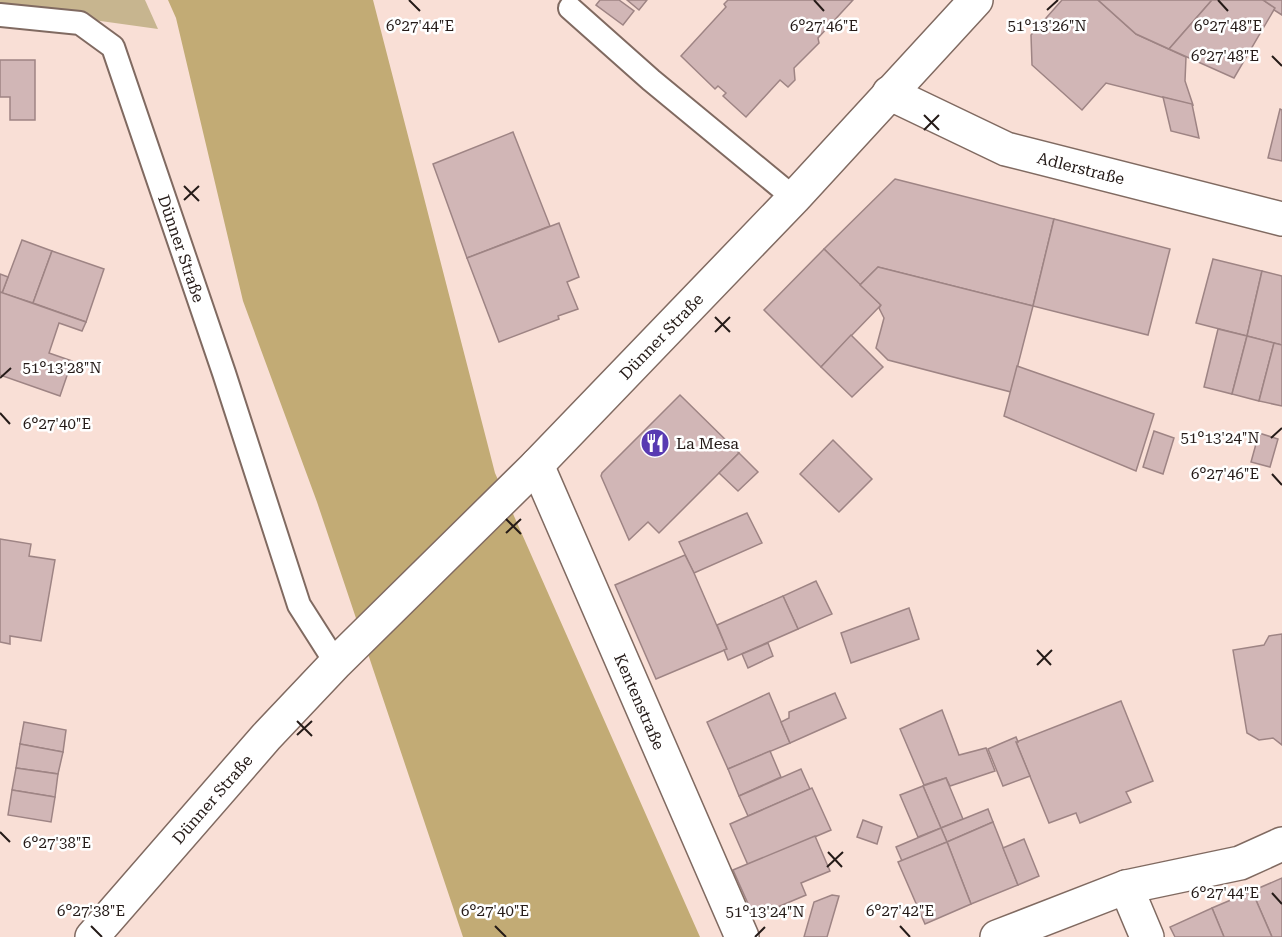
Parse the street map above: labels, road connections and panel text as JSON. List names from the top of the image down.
{
  "streets": {
    "street": ["Adlerstraße", "Dünner Straße", "Kentenstraße"]
  },
  "crossings": [
    ["Adlerstraße", "Dünner Straße"],
    ["Dünner Straße", "Kentenstraße"]
  ],
  "places": {
    "restaurant": ["La Mesa"]
  },
  "coordinates": [
    "51°13'26\"N",
    "6°27'48\"E",
    "6°27'44\"E",
    "6°27'46\"E",
    "51°13'28\"N",
    "6°27'40\"E",
    "51°13'24\"N",
    "6°27'38\"E",
    "6°27'42\"E"
  ]
}
